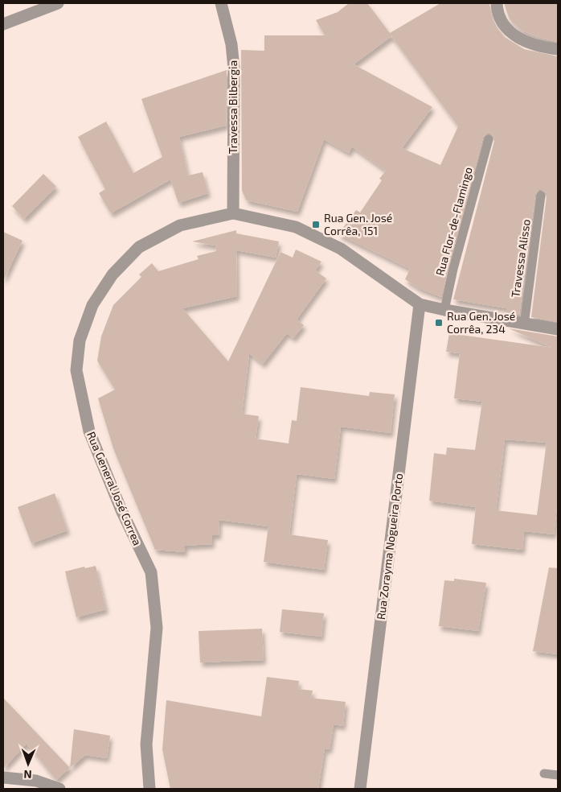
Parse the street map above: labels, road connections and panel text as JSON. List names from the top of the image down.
{
  "streets": {
    "street": ["Travessa Bilbergia", "Rua General José Correa", "Rua Zorayma Nogueira Porto"],
    "lane": ["Rua Flor-de-Flamingo", "Travessa Alisso"]
  },
  "crossings": [
    ["Travessa Bilbergia", "Rua General José Correa"],
    ["Rua Flor-de-Flamingo", "Rua General José Correa"],
    ["Travessa Alisso", "Rua General José Correa"],
    ["Rua General José Correa", "Rua Zorayma Nogueira Porto"]
  ],
  "places": {
    "transit": ["Rua Gen. José Corrêa, 151", "Rua Gen. José Corrêa, 234"]
  },
  "north": "bottom"
}
